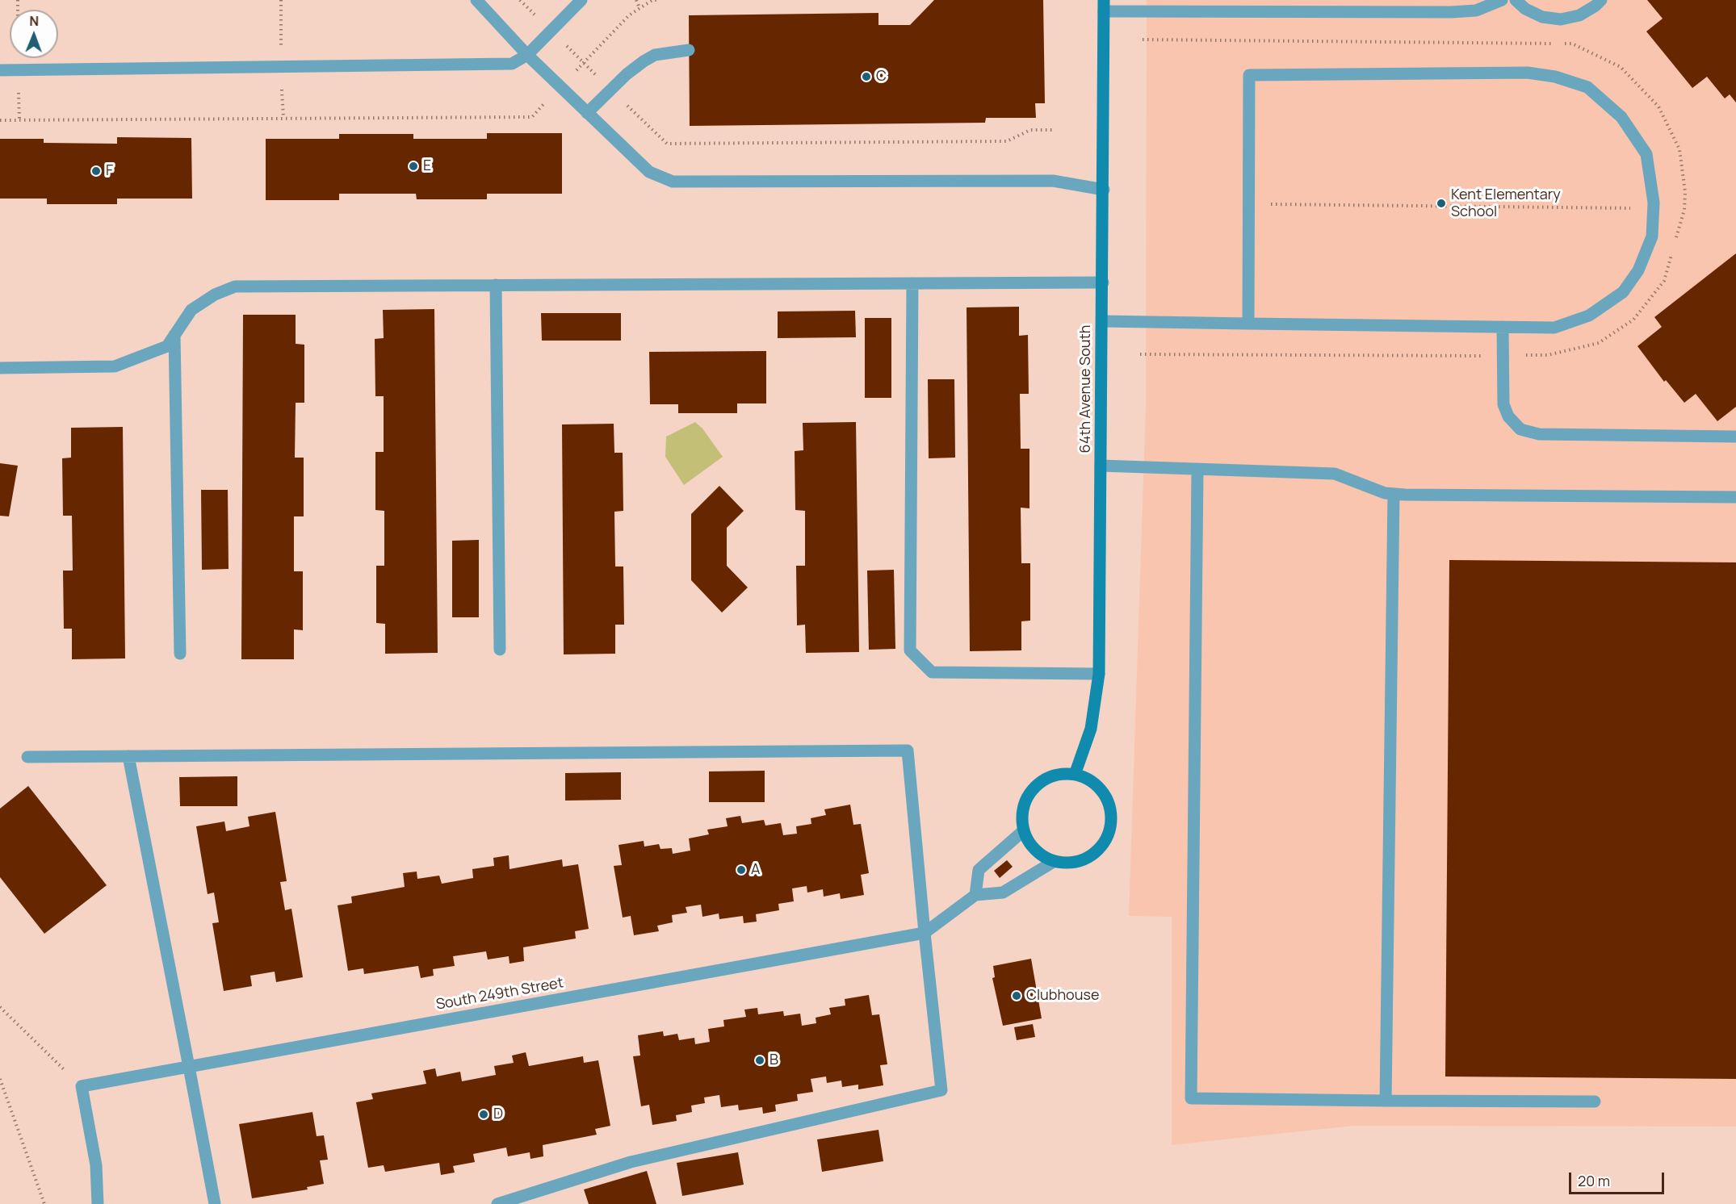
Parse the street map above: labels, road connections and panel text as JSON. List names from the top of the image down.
{
  "streets": {
    "street": ["64th Avenue South", "South 249th Street"]
  },
  "places": [
    "C",
    "E",
    "F",
    "Kent Elementary School",
    "A",
    "Clubhouse",
    "B",
    "D"
  ],
  "scale_bar": "20 m",
  "north": "top"
}
